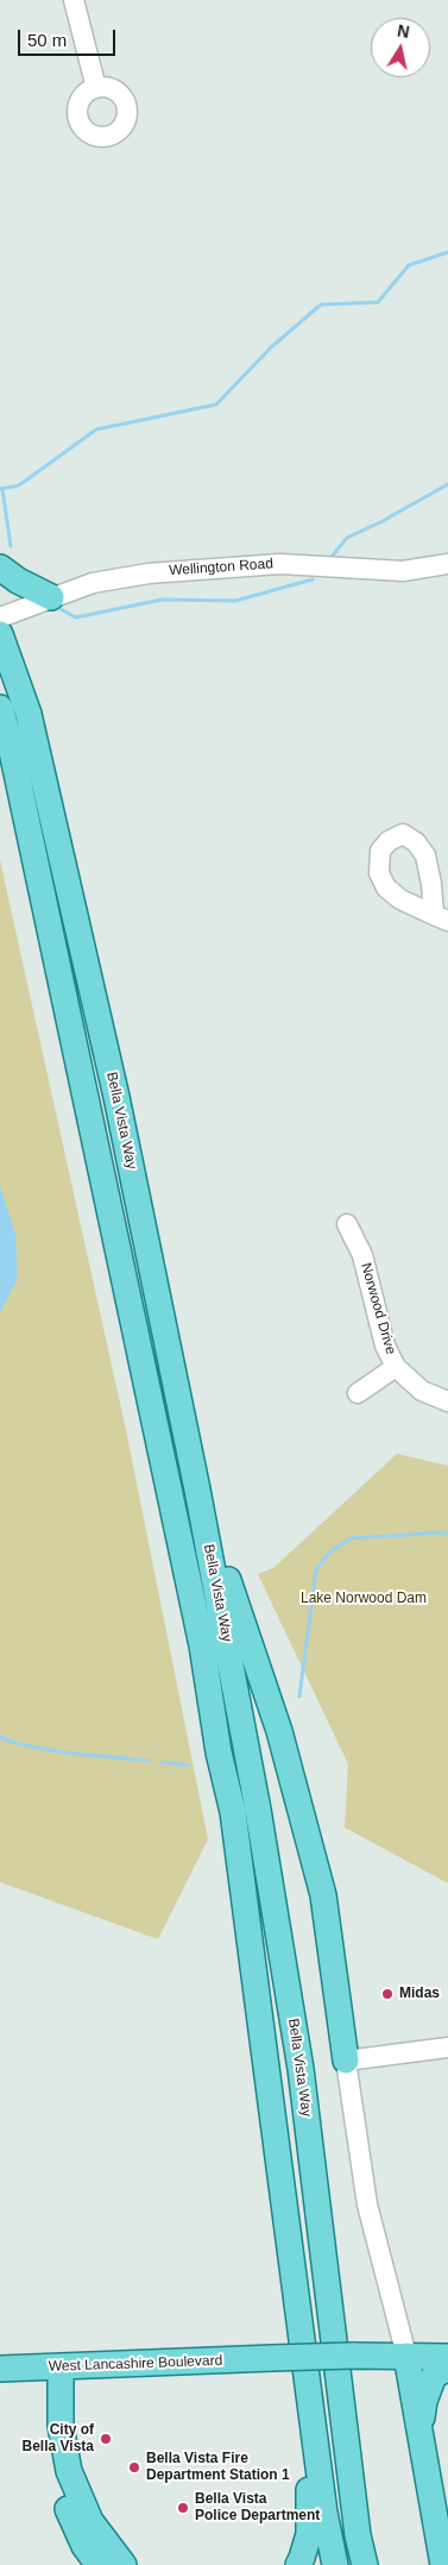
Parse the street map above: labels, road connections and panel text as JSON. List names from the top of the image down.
{
  "streets": {
    "main road": ["Bella Vista Way", "West Lancashire Boulevard"],
    "street": ["Wellington Road", "Norwood Drive"]
  },
  "parks": ["Lake Norwood Dam"],
  "places": [
    "Midas",
    "City of Bella Vista",
    "Bella Vista Fire Department Station 1",
    "Bella Vista Police Department"
  ],
  "scale_bar": "50 m",
  "north": "top"
}
